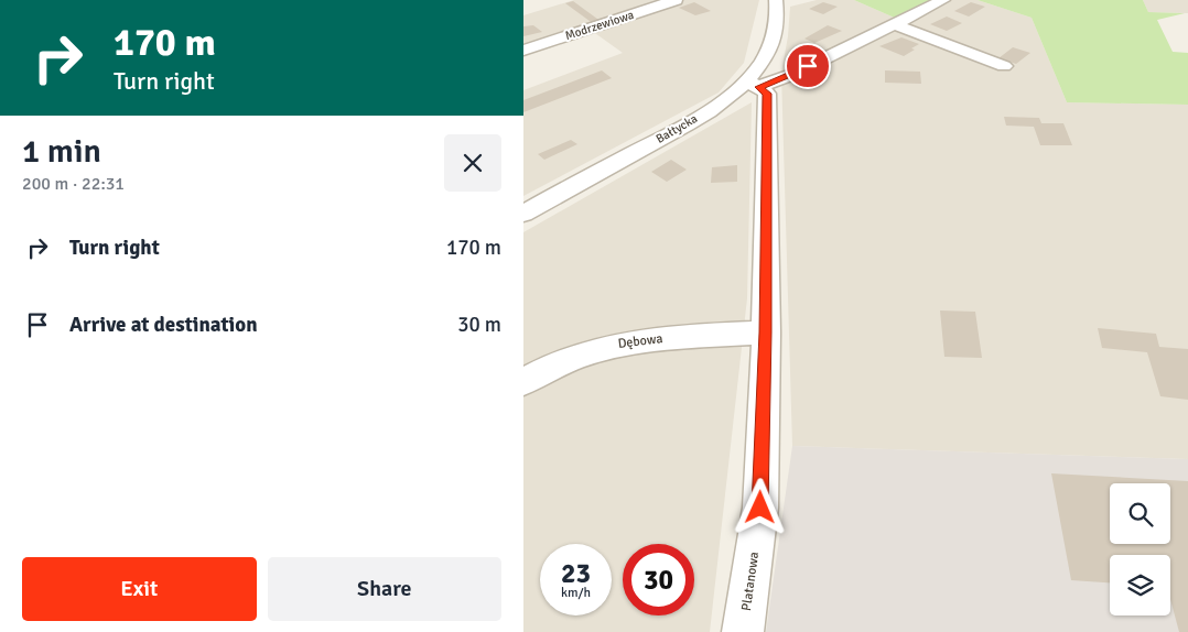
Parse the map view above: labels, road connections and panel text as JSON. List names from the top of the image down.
{
  "streets": {
    "street": [
      "Modrzewiowa",
      "Bałtycka",
      "Dębowa",
      "Platanowa"
    ]
  },
  "crossings": [
    ["Bałtycka", "Platanowa"],
    ["Dębowa", "Platanowa"]
  ],
  "page": {
    "turn": ["170 m", "Turn right"],
    "heading": ["1 min", "200 m · 22:31"],
    "list": [
      {
        "name": "Turn right",
        "value": "170 m"
      },
      {
        "name": "Arrive at destination",
        "value": "30 m"
      }
    ],
    "speed": "23 km/h",
    "limit": "30",
    "buttons": ["Exit", "Share"]
  }
}
